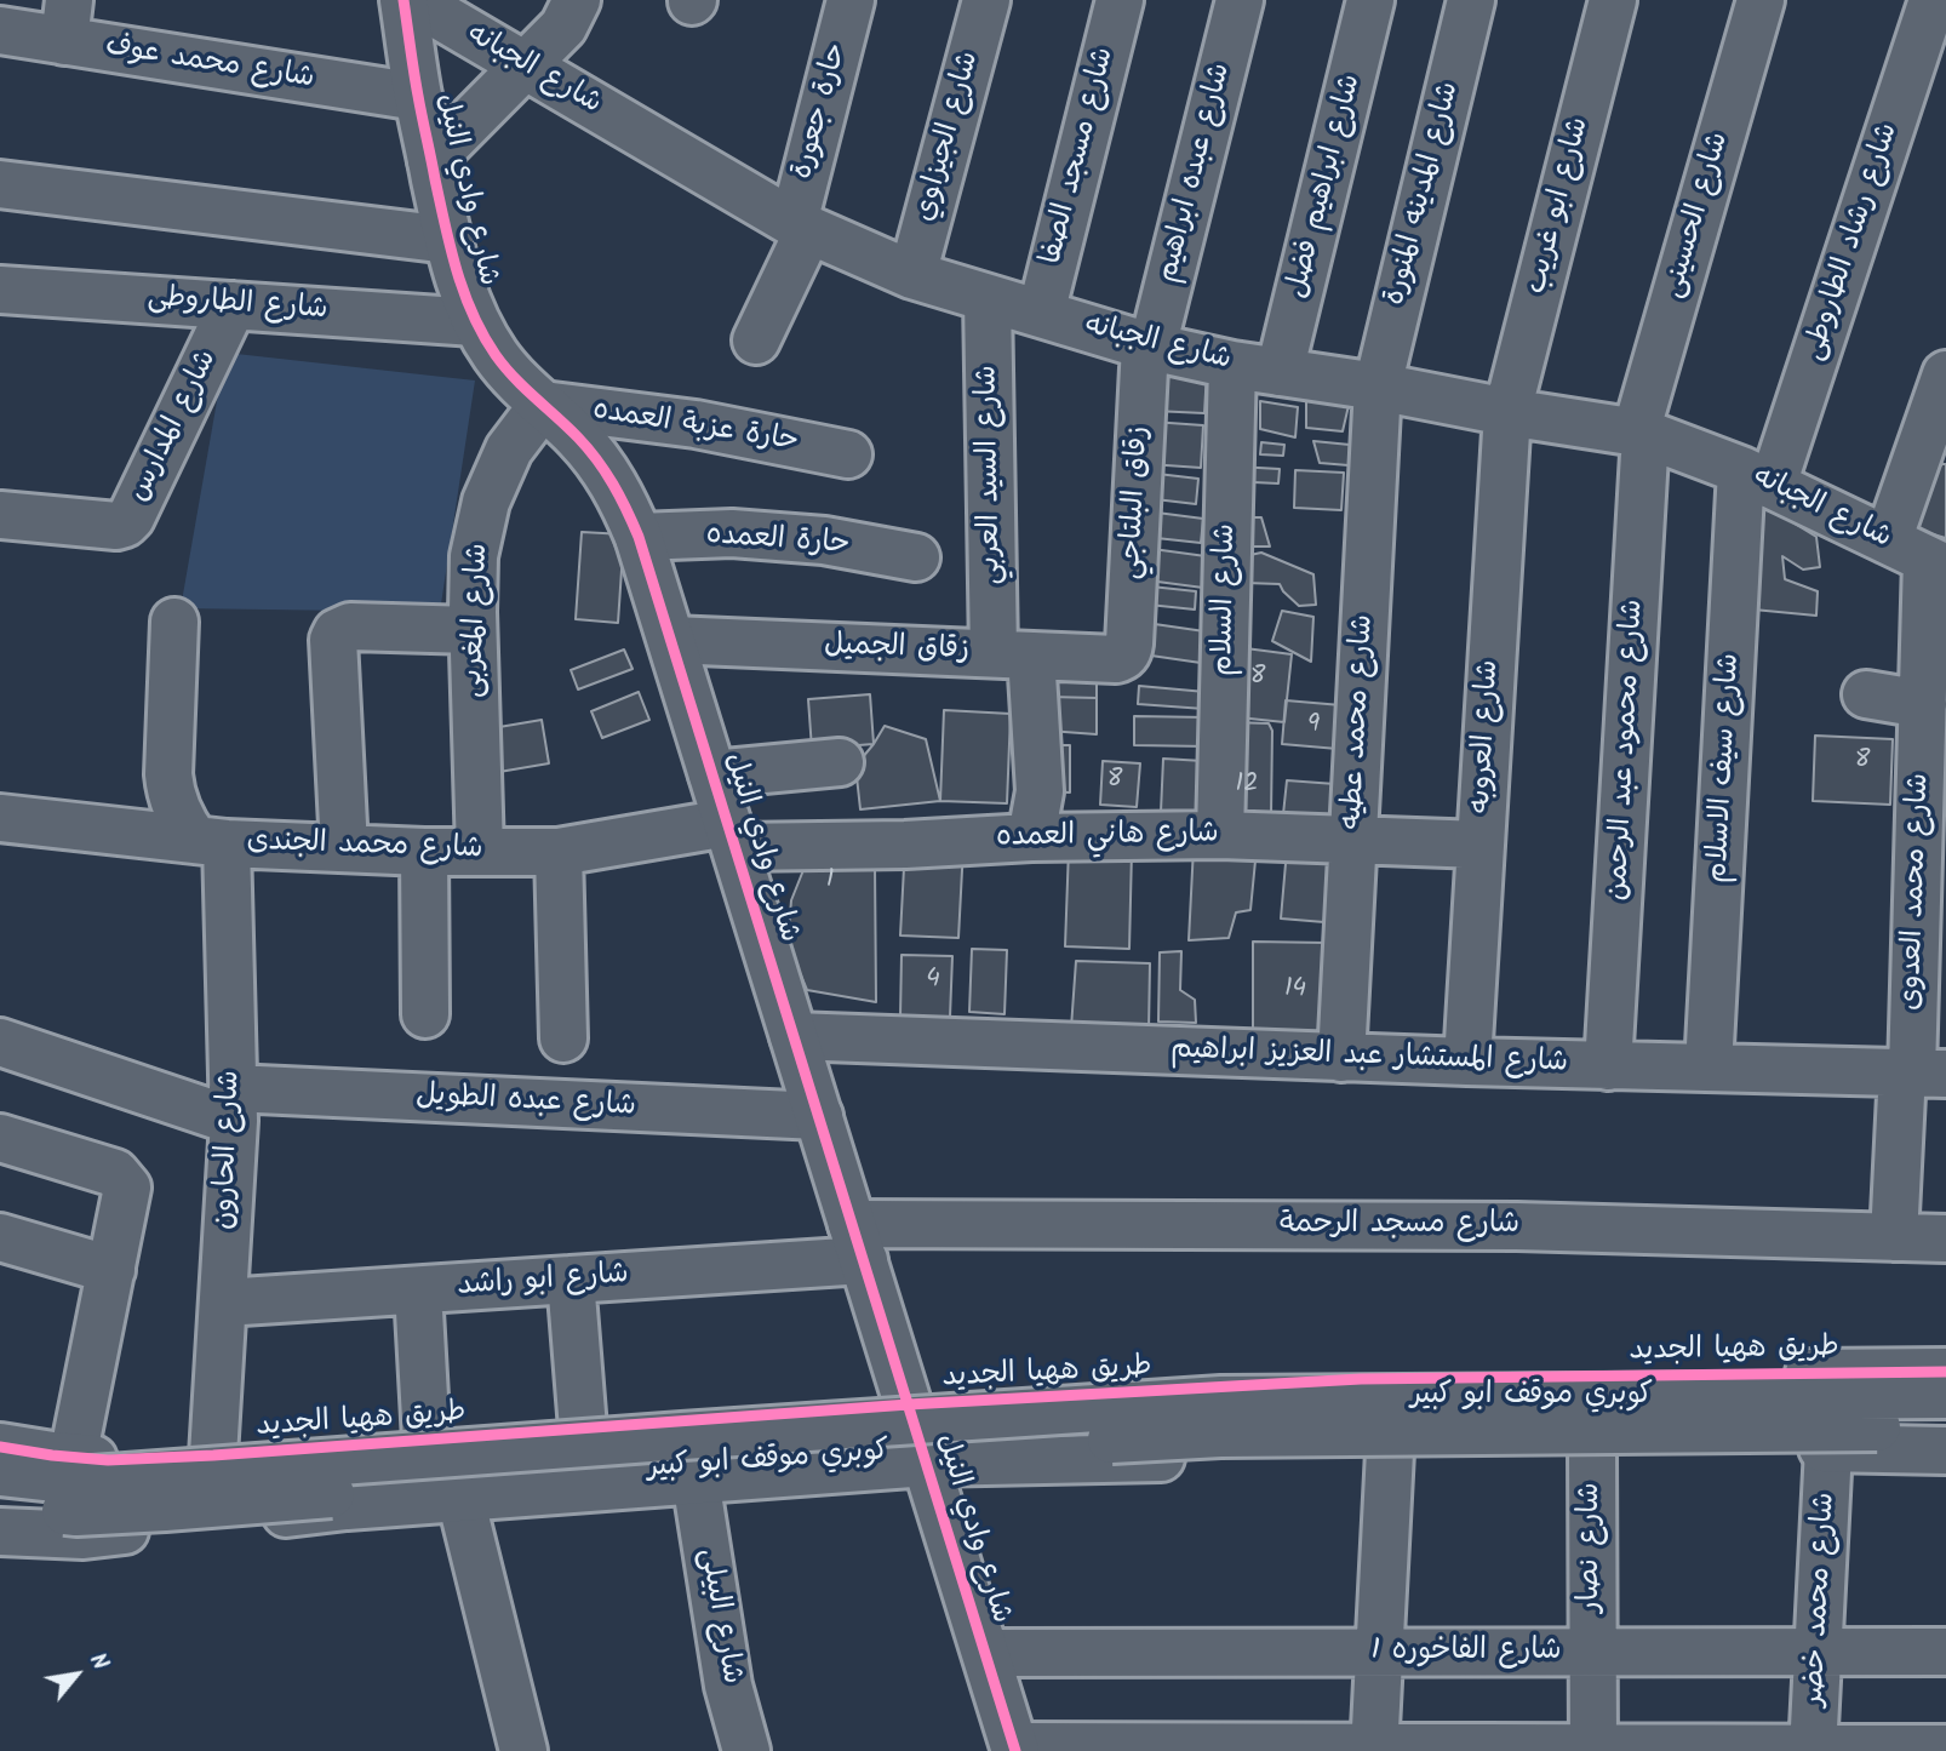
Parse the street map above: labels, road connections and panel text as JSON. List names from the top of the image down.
{
  "streets": {
    "street": [
      "شارع محمد عوف",
      "شارع الجبانه",
      "حارة جعورة",
      "شارع الجيزاوي",
      "شارع مسجد الصفا",
      "شارع عبده ابراهيم",
      "شارع ابراهيم فضل",
      "شارع وادي النيل",
      "شارع المدينه المنورة",
      "شارع ابو غريب",
      "شارع الحسينى",
      "شارع رشاد الطاروطى",
      "شارع الطاروطى",
      "شارع المدارس",
      "حارة عزبة العمده",
      "شارع السيد العربي",
      "زقاق البلتاجي",
      "حارة العمده",
      "شارع السلام",
      "شارع المغربى",
      "زقاق الجميل",
      "شارع محمد عطيه",
      "شارع العروبه",
      "شارع محمود عبد الرحمن",
      "شارع سيف الاسلام",
      "شارع هاني العمده",
      "شارع محمد الجندى",
      "شارع محمد العدوى",
      "شارع المستشار عبد العزيز ابراهيم",
      "شارع عبده الطويل",
      "شارع الحارون",
      "شارع مسجد الرحمة",
      "شارع ابو راشد",
      "طريق ههيا الجديد",
      "كوبري موقف ابو كبير",
      "شارع نصار",
      "شارع محمد خضر",
      "شارع البيلى",
      "شارع الفاخوره 1"
    ]
  },
  "crossings": [
    ["شارع محمد عوف", "شارع وادي النيل"],
    ["شارع الجبانه", "حارة جعورة"],
    ["شارع الجبانه", "شارع الجيزاوي"],
    ["شارع الجبانه", "شارع مسجد الصفا"],
    ["شارع الجبانه", "شارع عبده ابراهيم"],
    ["شارع الجبانه", "شارع ابراهيم فضل"],
    ["شارع الجبانه", "شارع المدينه المنورة"],
    ["شارع الجبانه", "شارع ابو غريب"],
    ["شارع الجبانه", "شارع الحسينى"],
    ["شارع الجبانه", "شارع رشاد الطاروطى"],
    ["شارع الجبانه", "شارع السيد العربي"],
    ["شارع الجبانه", "زقاق البلتاجي"],
    ["شارع الجبانه", "شارع السلام"],
    ["شارع الجبانه", "شارع محمد عطيه"],
    ["شارع الجبانه", "شارع العروبه"],
    ["شارع الجبانه", "شارع محمود عبد الرحمن"],
    ["شارع الجبانه", "شارع سيف الاسلام"],
    ["شارع الجبانه", "شارع محمد العدوى"],
    ["شارع عبده ابراهيم", "زقاق البلتاجي"],
    ["شارع وادي النيل", "شارع الطاروطى"],
    ["شارع وادي النيل", "حارة عزبة العمده"],
    ["شارع وادي النيل", "حارة العمده"],
    ["شارع وادي النيل", "شارع المغربى"],
    ["شارع وادي النيل", "زقاق الجميل"],
    ["شارع وادي النيل", "شارع هاني العمده"],
    ["شارع وادي النيل", "شارع محمد الجندى"],
    ["شارع وادي النيل", "شارع المستشار عبد العزيز ابراهيم"],
    ["شارع وادي النيل", "شارع عبده الطويل"],
    ["شارع وادي النيل", "شارع مسجد الرحمة"],
    ["شارع وادي النيل", "شارع ابو راشد"],
    ["شارع وادي النيل", "طريق ههيا الجديد"],
    ["شارع وادي النيل", "شارع الفاخوره 1"],
    ["شارع المدينه المنورة", "شارع محمد عطيه"],
    ["شارع ابو غريب", "شارع العروبه"],
    ["شارع الحسينى", "شارع محمود عبد الرحمن"],
    ["شارع رشاد الطاروطى", "شارع سيف الاسلام"],
    ["شارع الطاروطى", "شارع المدارس"],
    ["حارة عزبة العمده", "شارع المغربى"],
    ["شارع السيد العربي", "زقاق الجميل"],
    ["شارع السيد العربي", "شارع هاني العمده"],
    ["زقاق البلتاجي", "زقاق الجميل"],
    ["شارع السلام", "شارع هاني العمده"],
    ["شارع المغربى", "شارع محمد الجندى"],
    ["شارع محمد عطيه", "شارع هاني العمده"],
    ["شارع محمد عطيه", "شارع المستشار عبد العزيز ابراهيم"],
    ["شارع العروبه", "شارع هاني العمده"],
    ["شارع العروبه", "شارع المستشار عبد العزيز ابراهيم"],
    ["شارع محمود عبد الرحمن", "شارع المستشار عبد العزيز ابراهيم"],
    ["شارع سيف الاسلام", "شارع المستشار عبد العزيز ابراهيم"],
    ["شارع هاني العمده", "شارع محمد الجندى"],
    ["شارع محمد الجندى", "شارع الحارون"],
    ["شارع محمد العدوى", "شارع المستشار عبد العزيز ابراهيم"],
    ["شارع محمد العدوى", "شارع مسجد الرحمة"],
    ["شارع عبده الطويل", "شارع الحارون"],
    ["شارع الحارون", "شارع ابو راشد"],
    ["شارع الحارون", "طريق ههيا الجديد"],
    ["شارع مسجد الرحمة", "شارع ابو راشد"],
    ["شارع نصار", "شارع الفاخوره 1"],
    ["شارع محمد خضر", "شارع الفاخوره 1"]
  ],
  "house_numbers": [
    "8",
    "9",
    "8",
    "8",
    "12",
    "1",
    "4",
    "14"
  ],
  "north": "top right"
}
